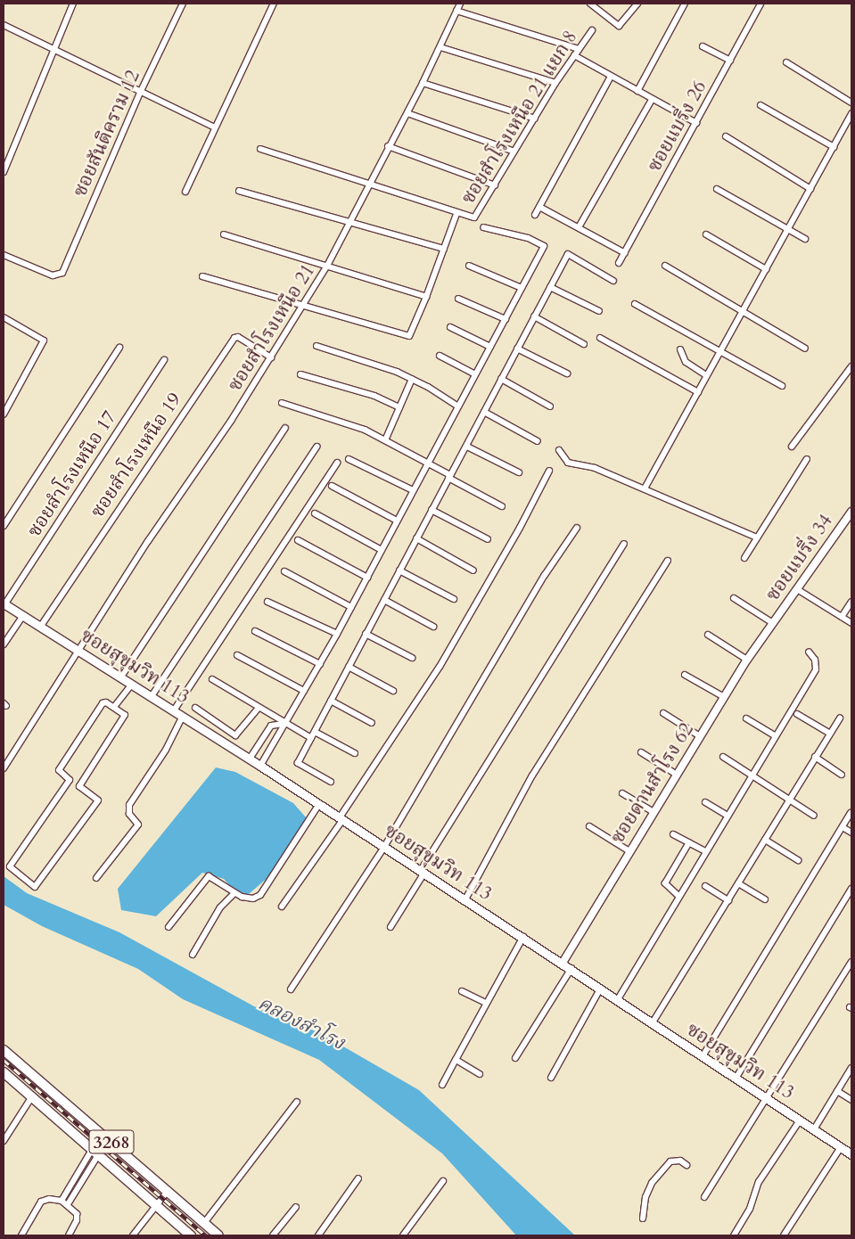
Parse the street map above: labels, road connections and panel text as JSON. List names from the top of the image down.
{
  "streets": {
    "main road": ["ซอยสุขุมวิท 113", "3268"],
    "street": [
      "ซอยสำโรงเหนือ 21 แยก 8",
      "ซอยแบริ่ง 26",
      "ซอยสันติคราม 12",
      "ซอยสำโรงเหนือ 21",
      "ซอยสำโรงเหนือ 19",
      "ซอยสำโรงเหนือ 17",
      "ซอยแบริ่ง 34",
      "ซอยด่านสำโรง 62"
    ]
  },
  "crossings": [
    ["ซอยสำโรงเหนือ 21 แยก 8", "ซอยสำโรงเหนือ 21"],
    ["ซอยสำโรงเหนือ 21", "ซอยสำโรงเหนือ 19"],
    ["ซอยสำโรงเหนือ 21", "ซอยสุขุมวิท 113"],
    ["ซอยสำโรงเหนือ 19", "ซอยสุขุมวิท 113"],
    ["ซอยสำโรงเหนือ 17", "ซอยสุขุมวิท 113"],
    ["ซอยแบริ่ง 34", "ซอยด่านสำโรง 62"],
    ["ซอยสุขุมวิท 113", "ซอยด่านสำโรง 62"]
  ],
  "water": ["คลองสำโรง"]
}
